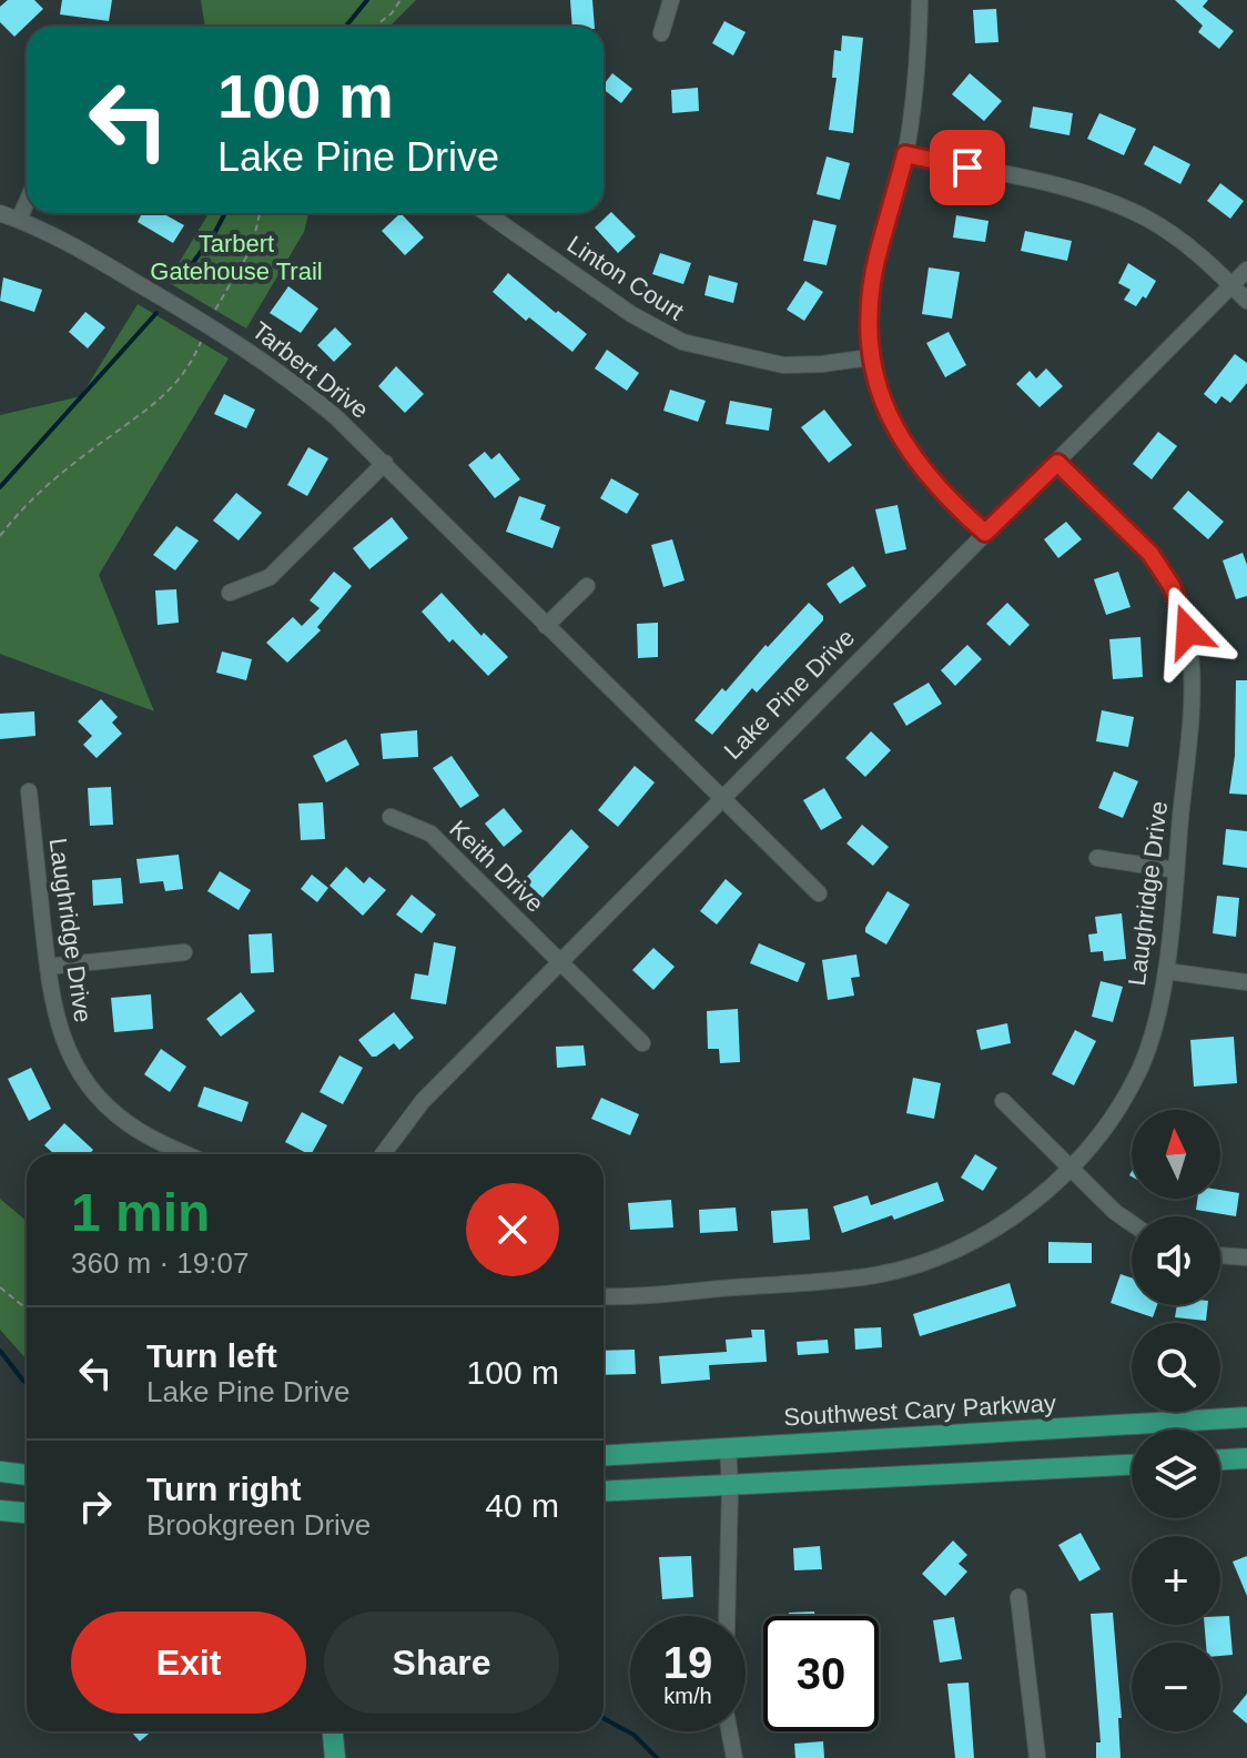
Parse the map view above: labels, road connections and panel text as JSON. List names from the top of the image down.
{
  "streets": {
    "main road": ["Southwest Cary Parkway"],
    "street": [
      "Linton Court",
      "Tarbert Drive",
      "Lake Pine Drive",
      "Keith Drive",
      "Laughridge Drive"
    ]
  },
  "crossings": [
    ["Tarbert Drive", "Lake Pine Drive"],
    ["Lake Pine Drive", "Keith Drive"],
    ["Lake Pine Drive", "Laughridge Drive"]
  ],
  "parks": ["Tarbert Gatehouse Trail"],
  "north": "top",
  "page": {
    "turn": ["100 m", "Lake Pine Drive"],
    "map_buttons": ["+", "−"],
    "heading": ["1 min", "360 m · 19:07"],
    "list": [
      {
        "name": "Turn left",
        "note": "Lake Pine Drive",
        "value": "100 m"
      },
      {
        "name": "Turn right",
        "note": "Brookgreen Drive",
        "value": "40 m"
      }
    ],
    "buttons": ["Exit", "Share"],
    "speed": "19 km/h",
    "limit": "30"
  }
}
